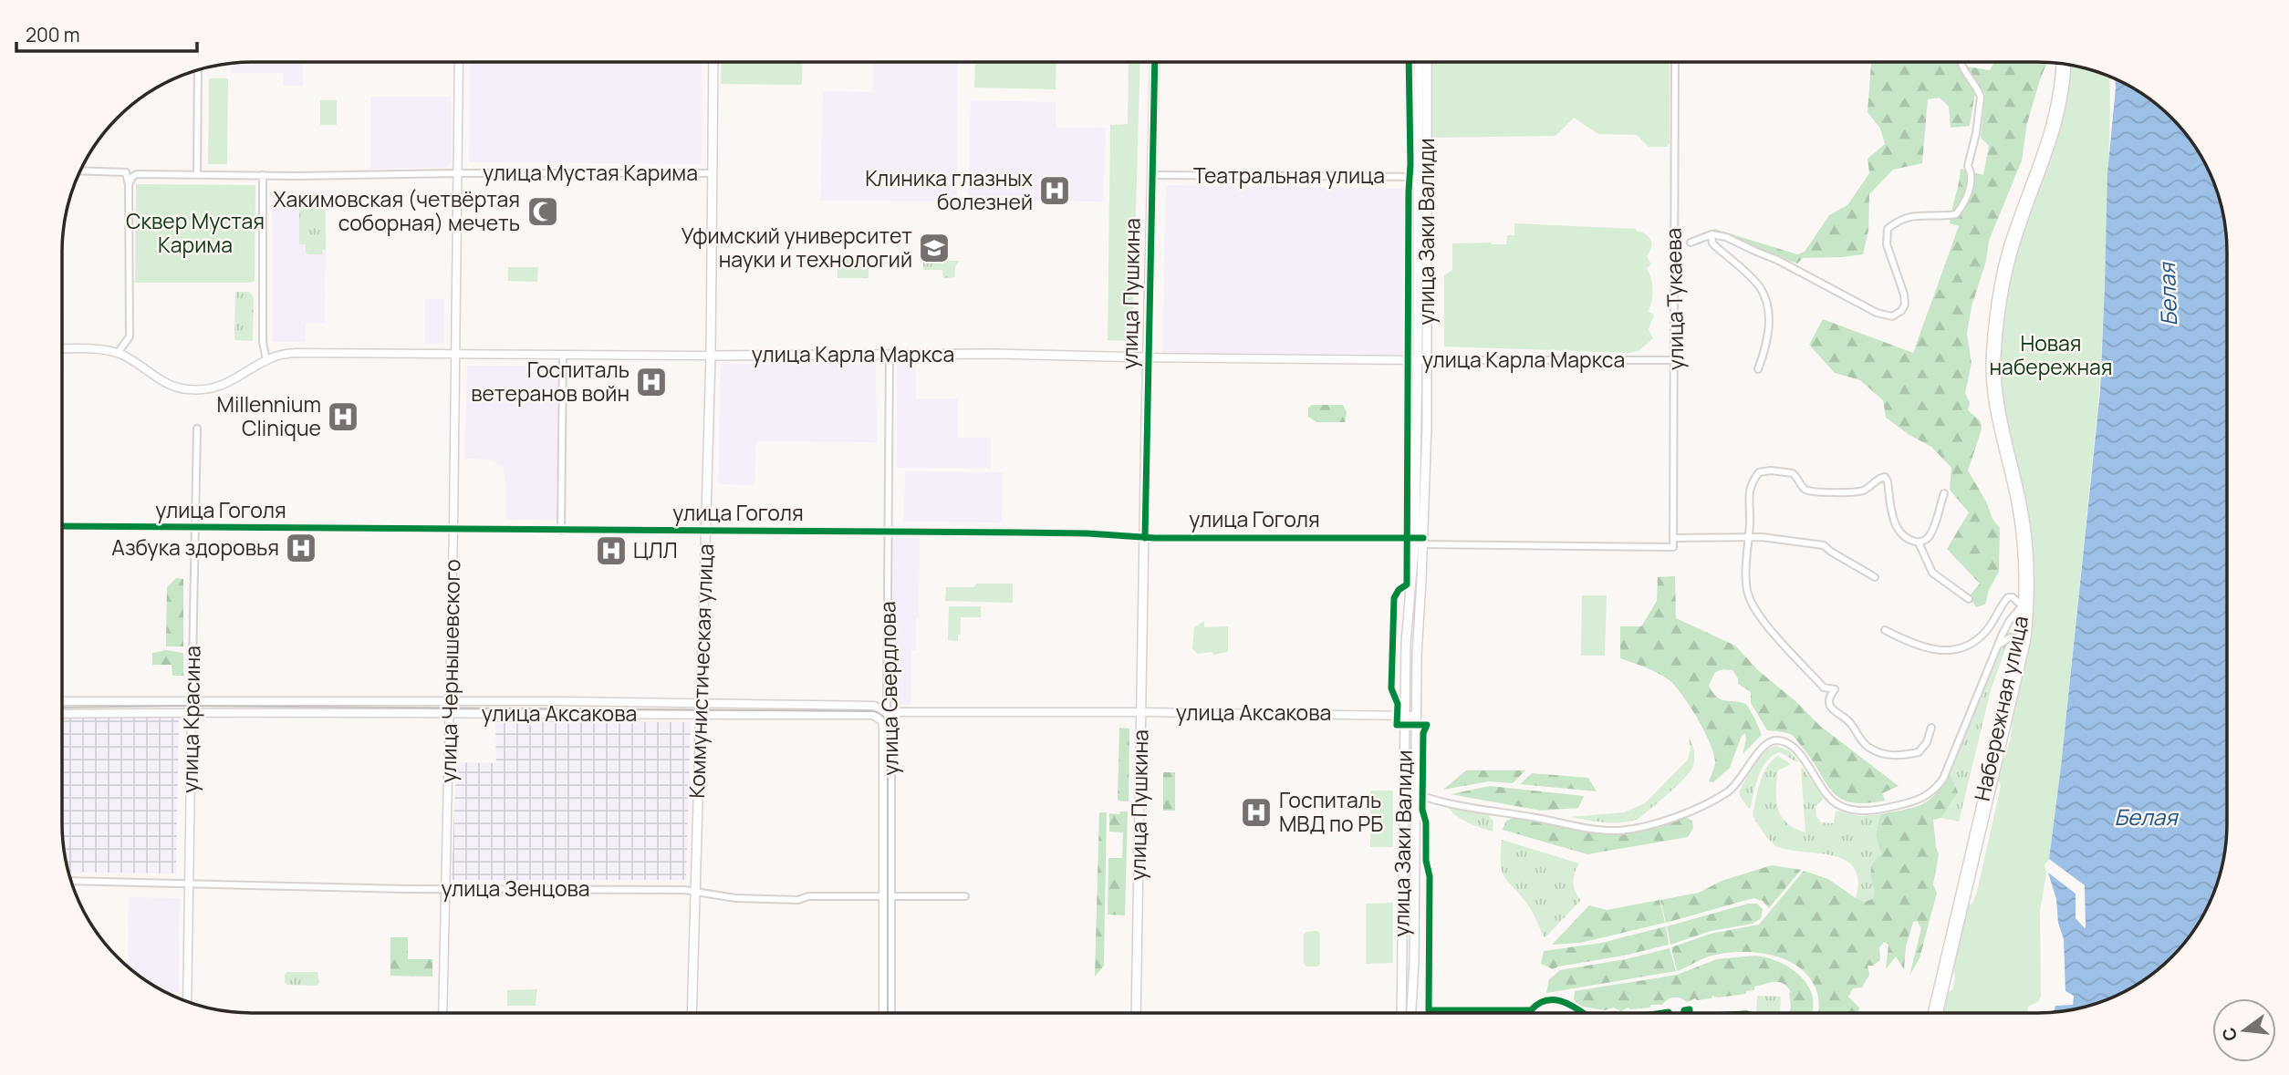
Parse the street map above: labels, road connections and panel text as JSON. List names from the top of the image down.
{
  "streets": {
    "main road": [
      "улица Заки Валиди",
      "улица Пушкина",
      "улица Карла Маркса",
      "Коммунистическая улица"
    ],
    "street": [
      "улица Мустая Карима",
      "Театральная улица",
      "улица Тукаева",
      "улица Гоголя",
      "улица Чернышевского",
      "улица Свердлова",
      "Набережная улица",
      "улица Аксакова",
      "улица Красина",
      "улица Зенцова"
    ]
  },
  "crossings": [
    ["улица Мустая Карима", "улица Чернышевского"],
    ["улица Мустая Карима", "Коммунистическая улица"],
    ["Театральная улица", "улица Заки Валиди"],
    ["Театральная улица", "улица Пушкина"],
    ["улица Заки Валиди", "улица Карла Маркса"],
    ["улица Заки Валиди", "улица Гоголя"],
    ["улица Заки Валиди", "улица Аксакова"],
    ["улица Пушкина", "улица Карла Маркса"],
    ["улица Пушкина", "улица Гоголя"],
    ["улица Пушкина", "улица Аксакова"],
    ["улица Тукаева", "улица Карла Маркса"],
    ["улица Тукаева", "улица Гоголя"],
    ["улица Карла Маркса", "улица Чернышевского"],
    ["улица Карла Маркса", "Коммунистическая улица"],
    ["улица Карла Маркса", "улица Свердлова"],
    ["улица Гоголя", "улица Чернышевского"],
    ["улица Гоголя", "Коммунистическая улица"],
    ["улица Гоголя", "улица Свердлова"],
    ["улица Гоголя", "улица Красина"],
    ["улица Чернышевского", "улица Аксакова"],
    ["улица Чернышевского", "улица Зенцова"],
    ["Коммунистическая улица", "улица Аксакова"],
    ["Коммунистическая улица", "улица Зенцова"],
    ["улица Свердлова", "улица Аксакова"],
    ["улица Свердлова", "улица Зенцова"],
    ["улица Аксакова", "улица Красина"],
    ["улица Красина", "улица Зенцова"]
  ],
  "water": ["Белая"],
  "parks": ["Сквер Мустая Карима", "Новая набережная"],
  "places": {
    "hospital": [
      "Клиника глазных болезней",
      "Госпиталь ветеранов войн",
      "Millennium Clinique",
      "Азбука здоровья",
      "ЦЛЛ",
      "Госпиталь МВД по РБ"
    ],
    "mosque": ["Хакимовская (четвёртая соборная) мечеть"],
    "school or university": ["Уфимский университет науки и технологий"]
  },
  "scale_bar": "200 m",
  "north": "left"
}
